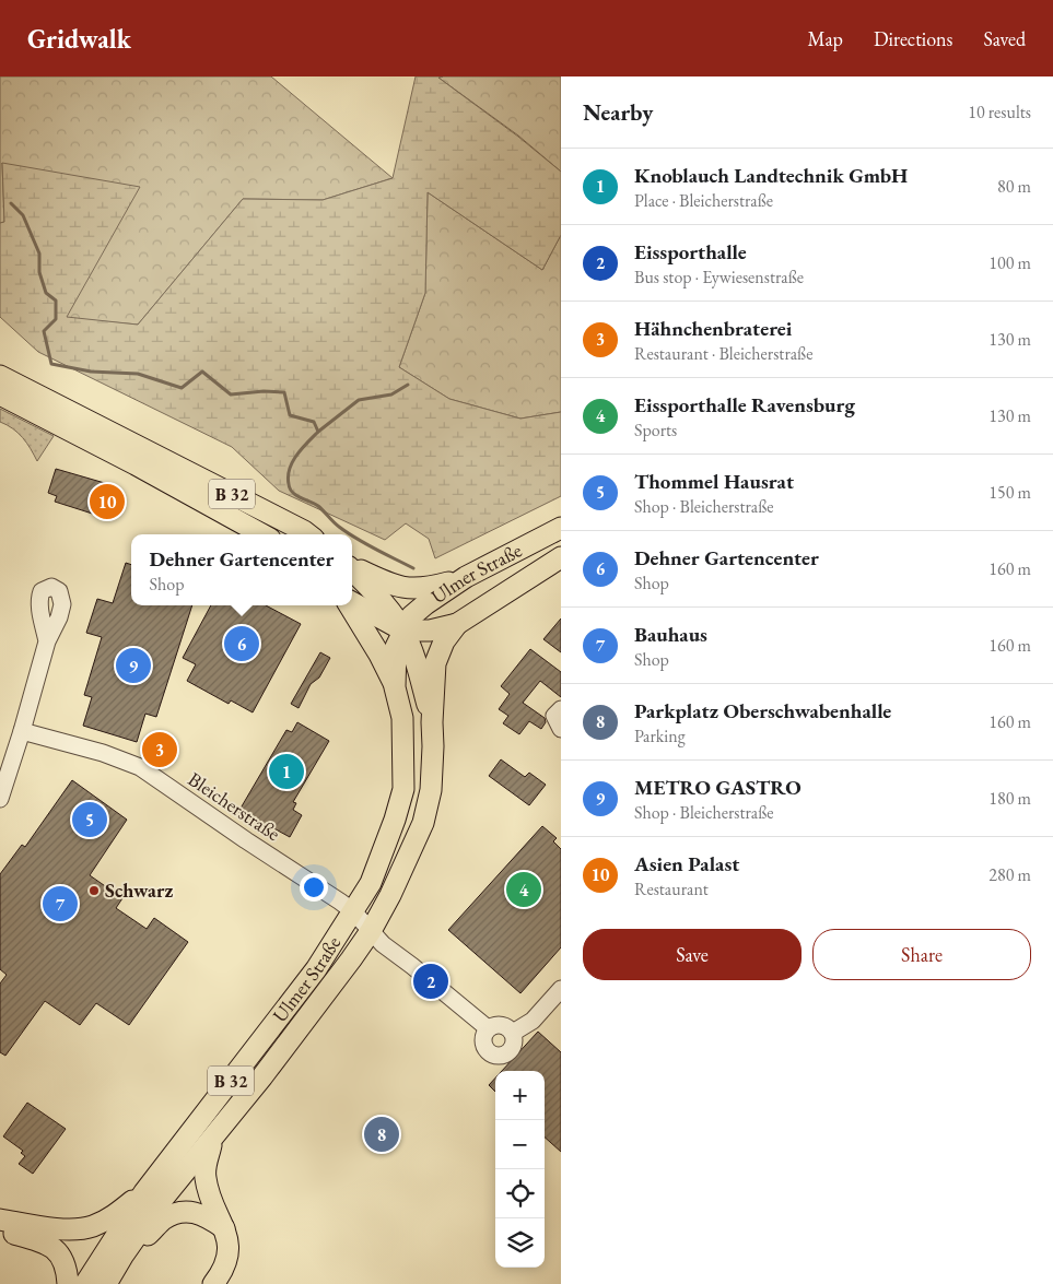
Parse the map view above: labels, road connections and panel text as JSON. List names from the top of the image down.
{
  "streets": {
    "main road": ["B 32", "Ulmer Straße"],
    "street": ["Bleicherstraße"]
  },
  "crossings": [
    ["B 32", "Ulmer Straße"],
    ["Ulmer Straße", "Bleicherstraße"]
  ],
  "places": ["Schwarz"],
  "page": {
    "header": "Gridwalk",
    "nav": ["Map", "Directions", "Saved"],
    "heading": ["Nearby", "10 results"],
    "list": [
      {
        "mark": "1",
        "name": "Knoblauch Landtechnik GmbH",
        "note": "Place · Bleicherstraße",
        "value": "80 m"
      },
      {
        "mark": "2",
        "name": "Eissporthalle",
        "note": "Bus stop · Eywiesenstraße",
        "value": "100 m"
      },
      {
        "mark": "3",
        "name": "Hähnchenbraterei",
        "note": "Restaurant · Bleicherstraße",
        "value": "130 m"
      },
      {
        "mark": "4",
        "name": "Eissporthalle Ravensburg",
        "note": "Sports",
        "value": "130 m"
      },
      {
        "mark": "5",
        "name": "Thommel Hausrat",
        "note": "Shop · Bleicherstraße",
        "value": "150 m"
      },
      {
        "mark": "6",
        "name": "Dehner Gartencenter",
        "note": "Shop",
        "value": "160 m"
      },
      {
        "mark": "7",
        "name": "Bauhaus",
        "note": "Shop",
        "value": "160 m"
      },
      {
        "mark": "8",
        "name": "Parkplatz Oberschwabenhalle",
        "note": "Parking",
        "value": "160 m"
      },
      {
        "mark": "9",
        "name": "METRO GASTRO",
        "note": "Shop · Bleicherstraße",
        "value": "180 m"
      },
      {
        "mark": "10",
        "name": "Asien Palast",
        "note": "Restaurant",
        "value": "280 m"
      }
    ],
    "pins": [
      "10",
      "6",
      "9",
      "3",
      "1",
      "5",
      "4",
      "7",
      "2",
      "8"
    ],
    "popup": ["Dehner Gartencenter", "Shop"],
    "buttons": ["Save", "Share"],
    "map_buttons": ["+", "−"]
  }
}
